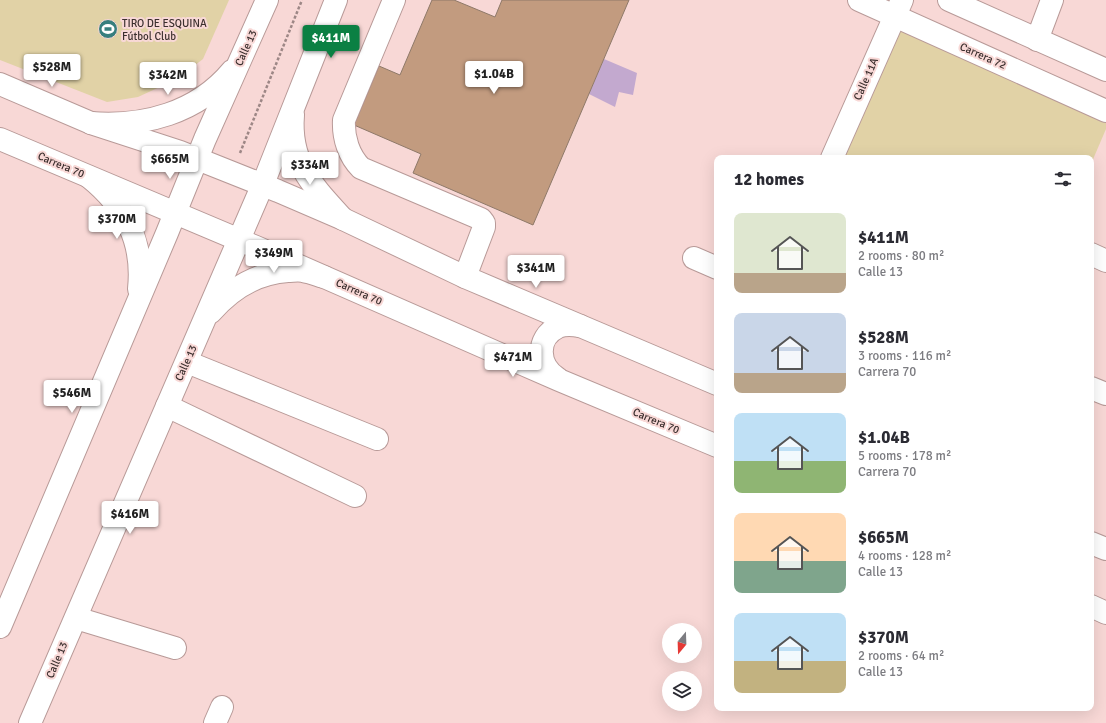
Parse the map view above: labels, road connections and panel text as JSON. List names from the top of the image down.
{
  "streets": {
    "street": [
      "Calle 13",
      "Carrera 72",
      "Calle 11A",
      "Carrera 70"
    ]
  },
  "crossings": [
    ["Calle 13", "Carrera 70"],
    ["Carrera 72", "Calle 11A"]
  ],
  "places": {
    "sports": ["TIRO DE ESQUINA Fútbol Club"]
  },
  "north": "bottom",
  "page": {
    "price": [
      "$411M",
      "$528M",
      "$1.04B",
      "$342M",
      "$665M",
      "$334M",
      "$370M",
      "$349M",
      "$341M",
      "$471M",
      "$546M",
      "$416M"
    ],
    "heading": "12 homes",
    "list": [
      {
        "name": "$411M",
        "note": "2 rooms · 80 m² · Calle 13"
      },
      {
        "name": "$528M",
        "note": "3 rooms · 116 m² · Carrera 70"
      },
      {
        "name": "$1.04B",
        "note": "5 rooms · 178 m² · Carrera 70"
      },
      {
        "name": "$665M",
        "note": "4 rooms · 128 m² · Calle 13"
      },
      {
        "name": "$370M",
        "note": "2 rooms · 64 m² · Calle 13"
      }
    ]
  }
}
